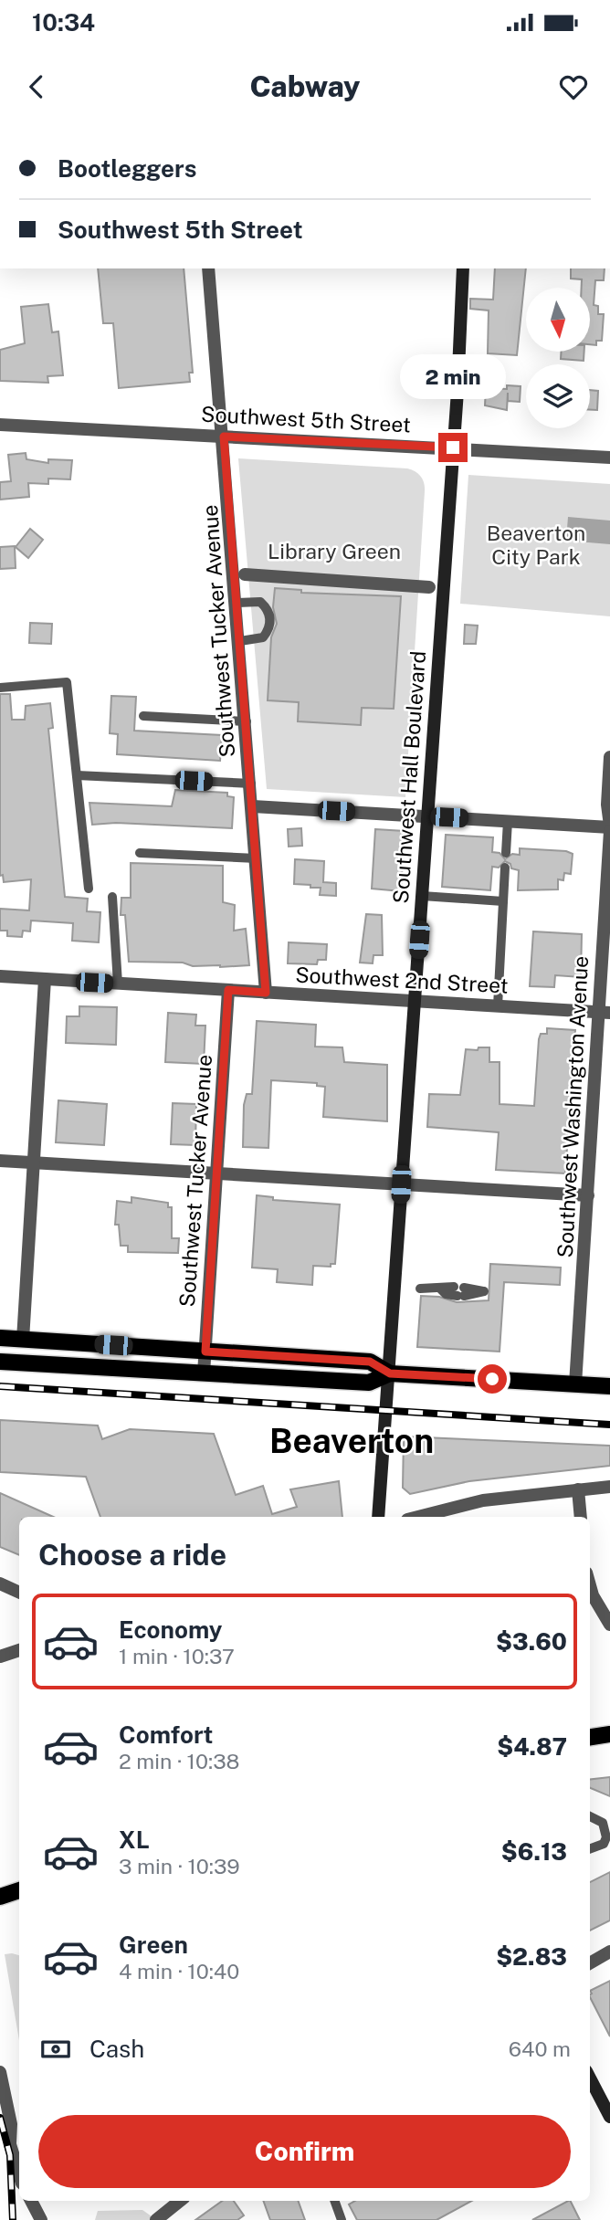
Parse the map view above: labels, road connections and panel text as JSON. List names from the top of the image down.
{
  "streets": {
    "main road": ["Southwest Hall Boulevard"],
    "street": [
      "Southwest 5th Street",
      "Southwest Tucker Avenue",
      "Southwest 2nd Street",
      "Southwest Washington Avenue"
    ]
  },
  "crossings": [
    ["Southwest 5th Street", "Southwest Tucker Avenue"],
    ["Southwest 5th Street", "Southwest Hall Boulevard"],
    ["Southwest Tucker Avenue", "Southwest 2nd Street"],
    ["Southwest Hall Boulevard", "Southwest 2nd Street"],
    ["Southwest 2nd Street", "Southwest Washington Avenue"]
  ],
  "districts": ["Beaverton"],
  "parks": ["Beaverton City Park", "Library Green"],
  "north": "bottom",
  "page": {
    "status": "10:34",
    "header": "Cabway",
    "banner": ["Bootleggers", "Southwest 5th Street"],
    "bubble": "2 min",
    "heading": "Choose a ride",
    "list": [
      {
        "name": "Economy",
        "note": "1 min · 10:37",
        "value": "$3.60"
      },
      {
        "name": "Comfort",
        "note": "2 min · 10:38",
        "value": "$4.87"
      },
      {
        "name": "XL",
        "note": "3 min · 10:39",
        "value": "$6.13"
      },
      {
        "name": "Green",
        "note": "4 min · 10:40",
        "value": "$2.83"
      }
    ],
    "pay": ["Cash", "640 m"],
    "buttons": "Confirm"
  }
}
